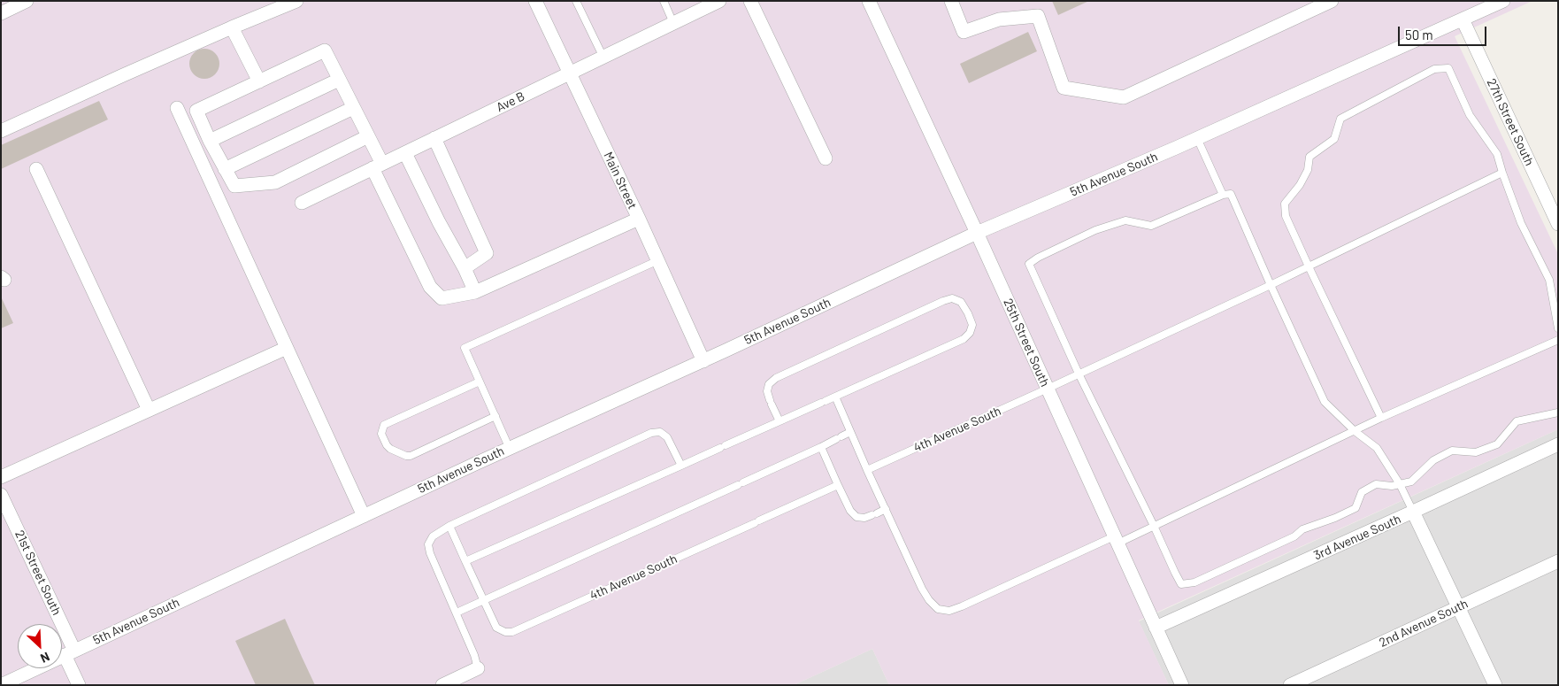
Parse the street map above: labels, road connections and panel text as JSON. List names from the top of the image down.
{
  "streets": {
    "street": [
      "Ave B",
      "27th Street South",
      "5th Avenue South",
      "Main Street",
      "25th Street South",
      "3rd Avenue South",
      "21st Street South",
      "2nd Avenue South"
    ],
    "lane": ["4th Avenue South"]
  },
  "crossings": [
    ["Ave B", "Main Street"],
    ["27th Street South", "5th Avenue South"],
    ["5th Avenue South", "Main Street"],
    ["5th Avenue South", "25th Street South"],
    ["5th Avenue South", "21st Street South"],
    ["25th Street South", "4th Avenue South"],
    ["25th Street South", "3rd Avenue South"]
  ],
  "scale_bar": "50 m",
  "north": "bottom right"
}
